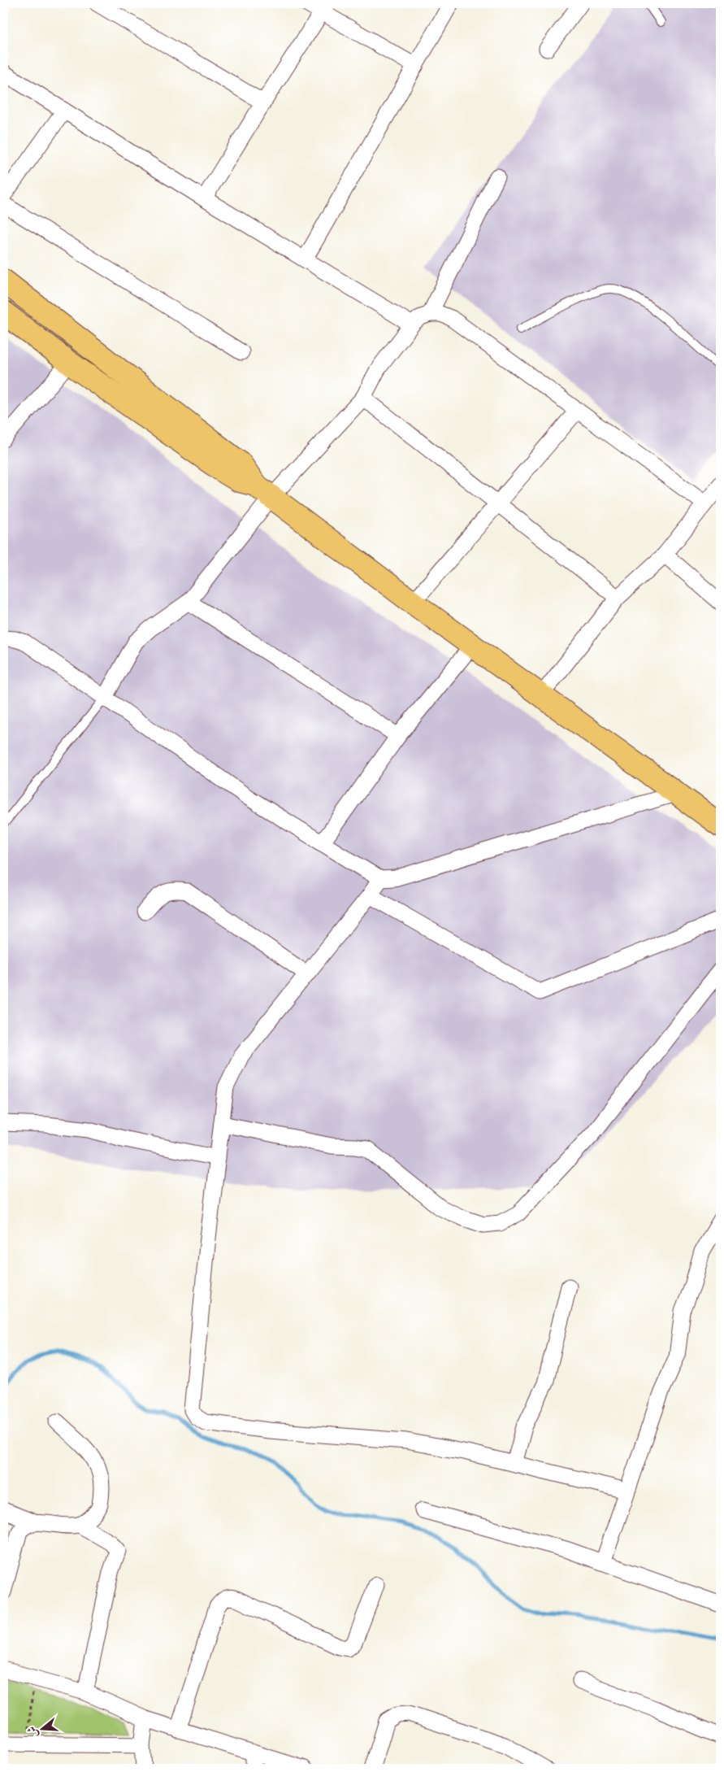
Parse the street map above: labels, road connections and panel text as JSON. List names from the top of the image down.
{
  "north": "left"
}
